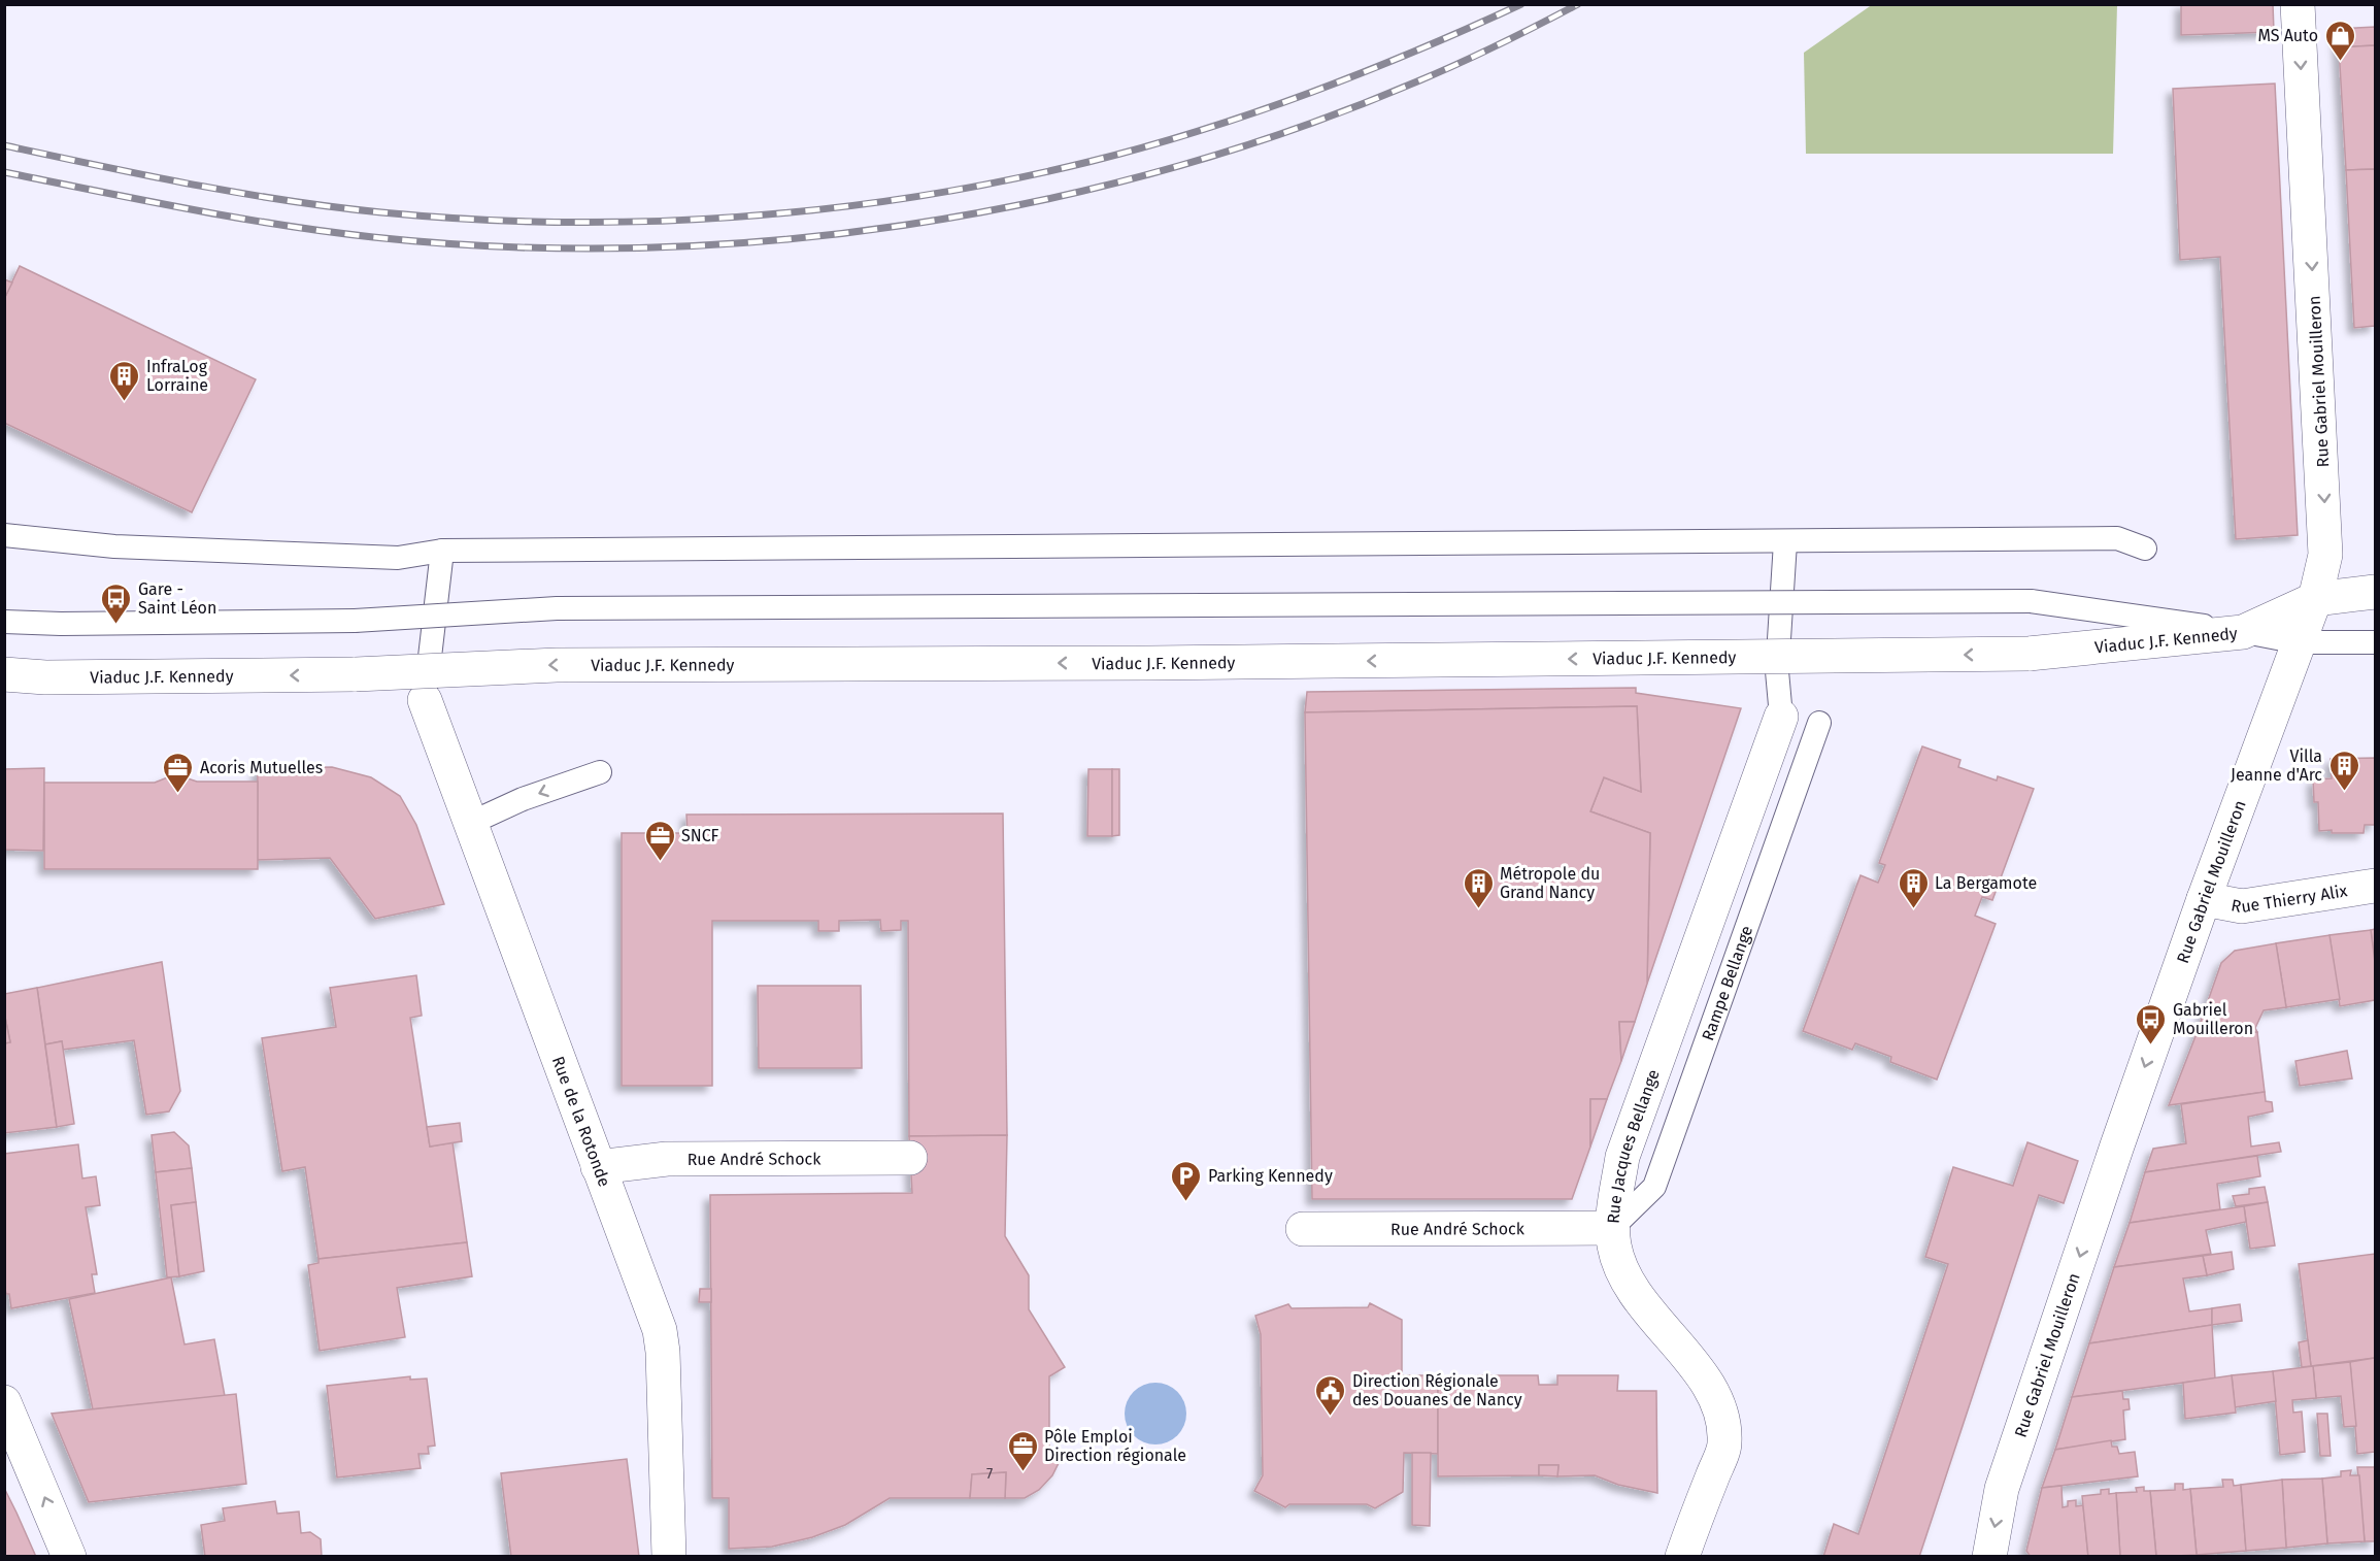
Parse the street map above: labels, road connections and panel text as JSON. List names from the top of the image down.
{
  "streets": {
    "street": [
      "Rue Gabriel Mouilleron",
      "Viaduc J.F. Kennedy",
      "Rue Thierry Alix",
      "Rue de la Rotonde",
      "Rue Jacques Bellange",
      "Rue André Schock"
    ],
    "lane": ["Rampe Bellange"]
  },
  "crossings": [
    ["Rue Gabriel Mouilleron", "Viaduc J.F. Kennedy"],
    ["Rue Gabriel Mouilleron", "Rue Thierry Alix"],
    ["Rampe Bellange", "Rue Jacques Bellange"],
    ["Rampe Bellange", "Rue André Schock"],
    ["Rue de la Rotonde", "Rue André Schock"],
    ["Rue Jacques Bellange", "Rue André Schock"]
  ],
  "one_way": ["Rue Gabriel Mouilleron", "Viaduc J.F. Kennedy"],
  "places": {
    "shop": ["MS Auto"],
    "building": [
      "InfraLog Lorraine",
      "Villa Jeanne d'Arc",
      "Métropole du Grand Nancy",
      "La Bergamote"
    ],
    "bus stop": ["Gare - Saint Léon", "Gabriel Mouilleron"],
    "office": ["Acoris Mutuelles", "SNCF", "Pôle Emploi Direction régionale"],
    "parking": ["Parking Kennedy"],
    "public building": ["Direction Régionale des Douanes de Nancy"]
  },
  "house_numbers": ["7"]
}
